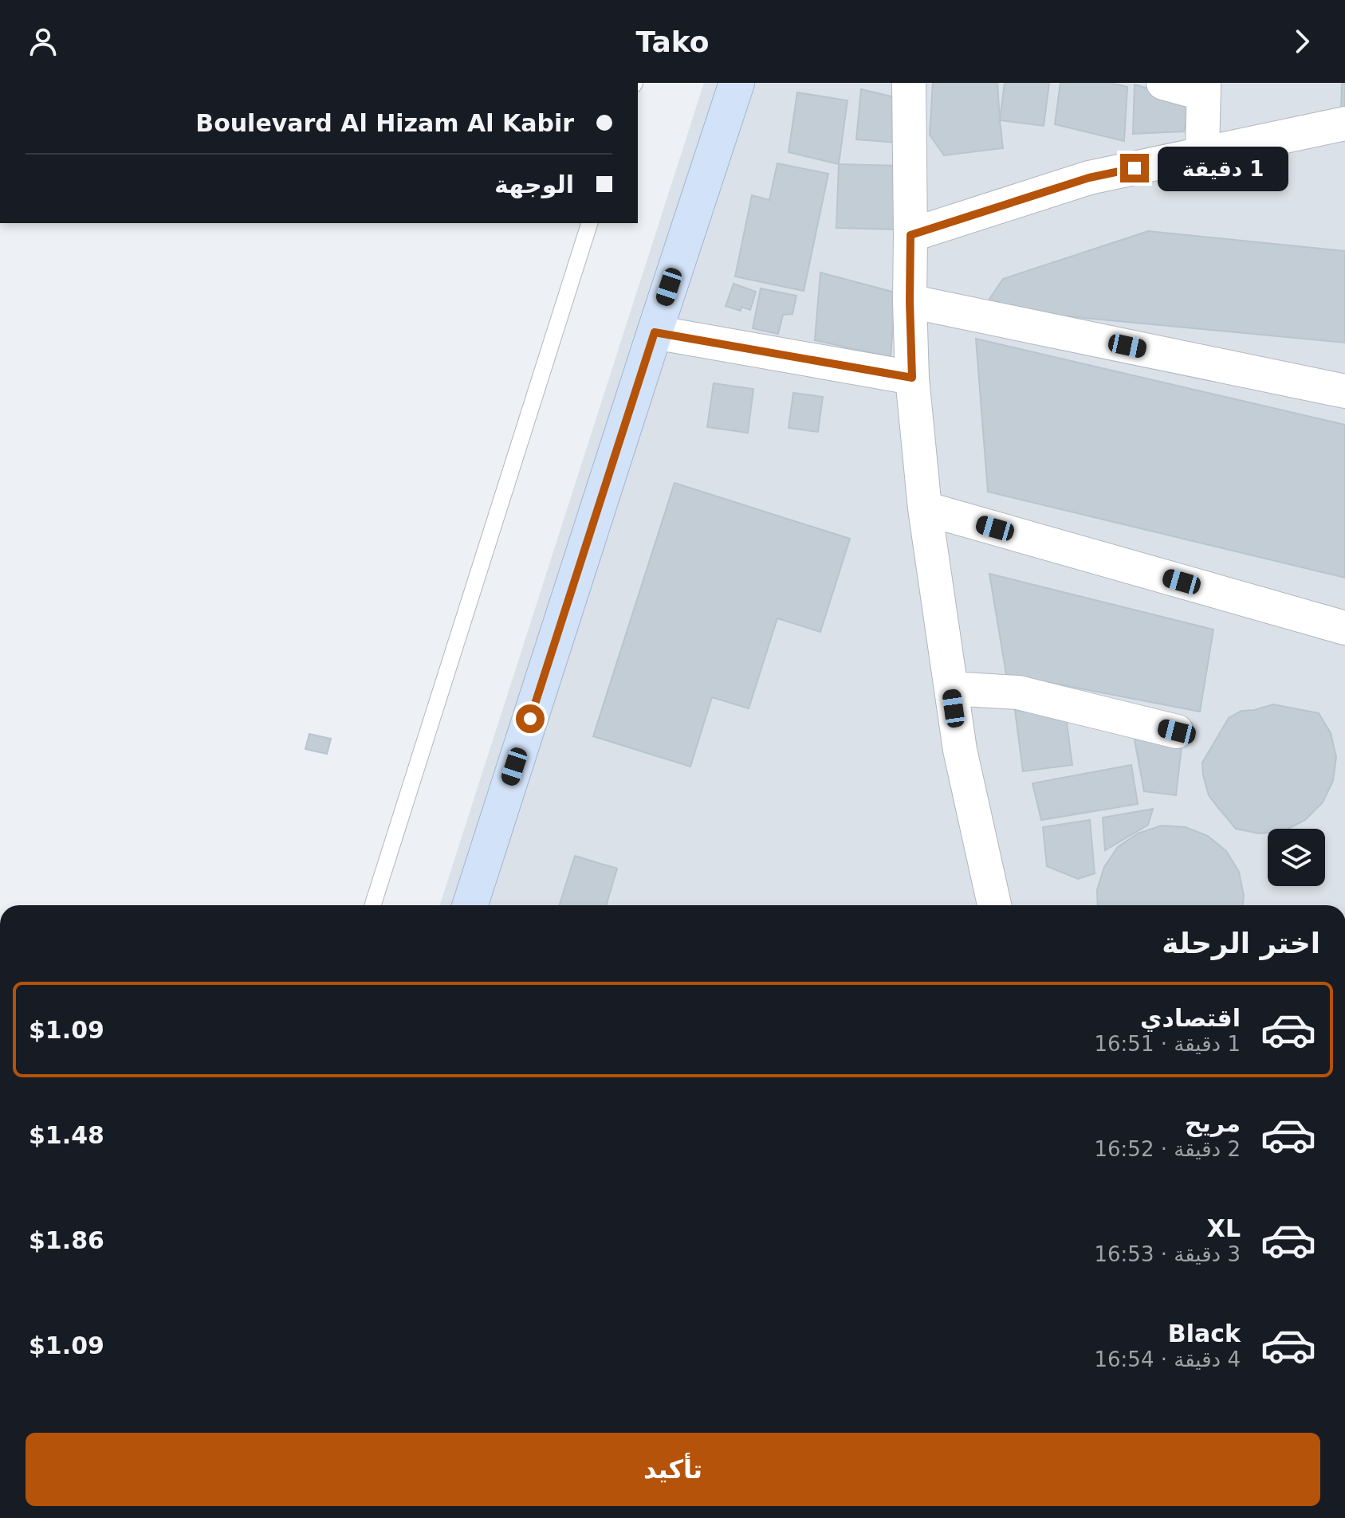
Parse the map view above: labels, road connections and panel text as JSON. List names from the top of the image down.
{
  "page": {
    "header": "Tako",
    "banner": ["Boulevard Al Hizam Al Kabir", "الوجهة"],
    "bubble": "1 دقيقة",
    "heading": "اختر الرحلة",
    "list": [
      {
        "name": "اقتصادي",
        "note": "1 دقيقة · 16:51",
        "value": "$1.09"
      },
      {
        "name": "مريح",
        "note": "2 دقيقة · 16:52",
        "value": "$1.48"
      },
      {
        "name": "XL",
        "note": "3 دقيقة · 16:53",
        "value": "$1.86"
      },
      {
        "name": "Black",
        "note": "4 دقيقة · 16:54",
        "value": "$1.09"
      }
    ],
    "buttons": "تأكيد"
  }
}
